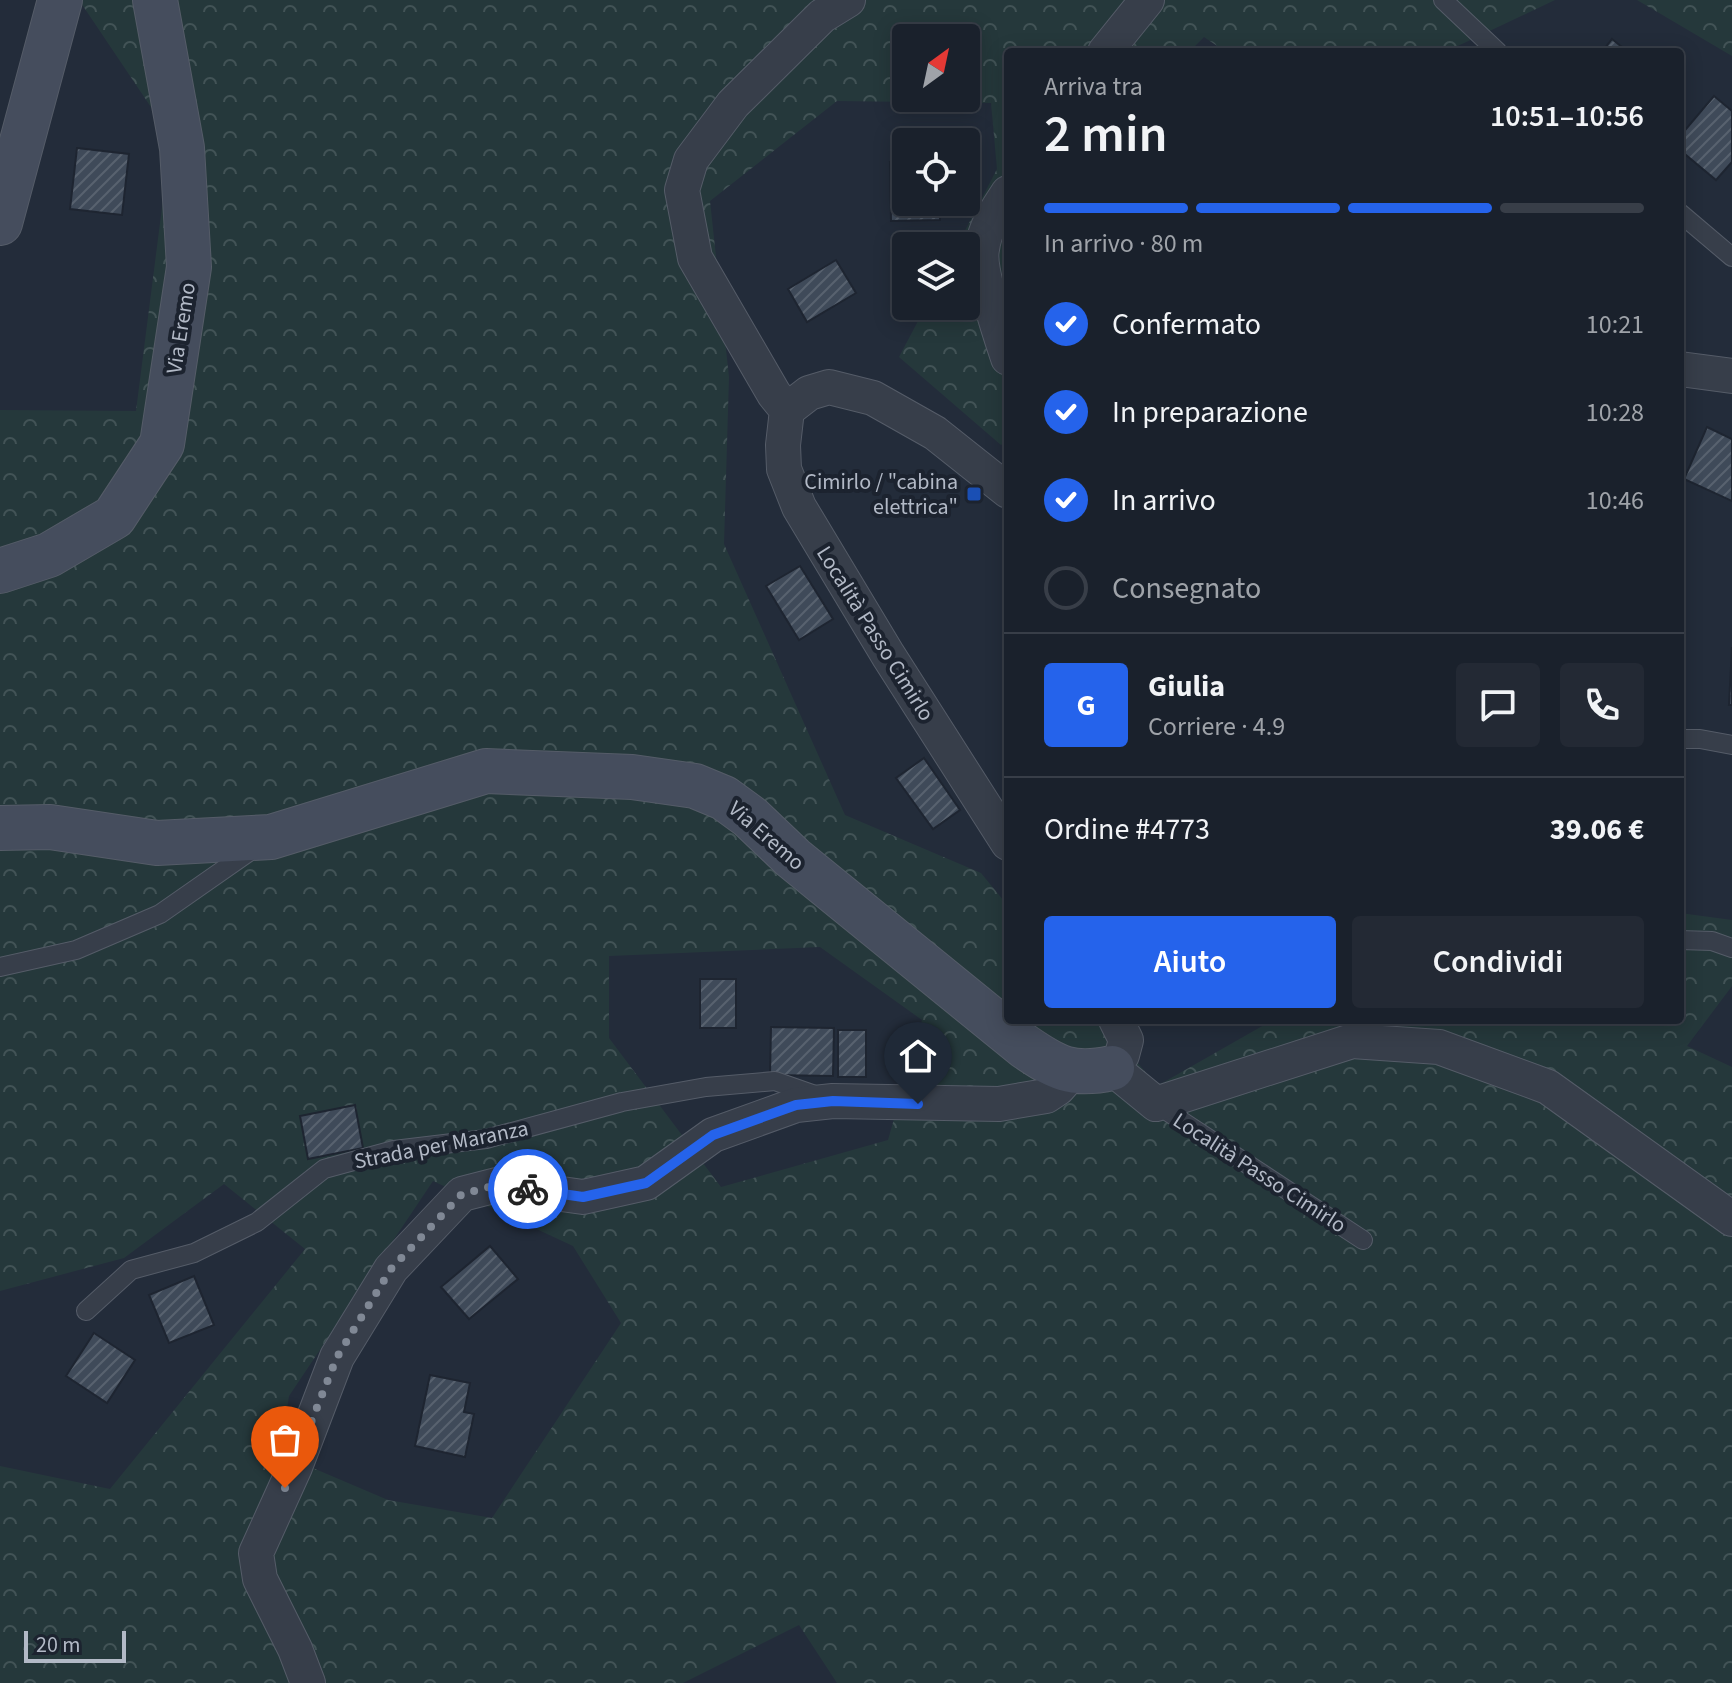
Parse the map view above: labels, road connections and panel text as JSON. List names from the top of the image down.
{
  "streets": {
    "street": ["Via Eremo", "Località Passo Cimirlo", "Strada per Maranza"]
  },
  "crossings": [
    ["Via Eremo", "Località Passo Cimirlo"],
    ["Via Eremo", "Strada per Maranza"],
    ["Località Passo Cimirlo", "Strada per Maranza"]
  ],
  "places": {
    "transit": ["Cimirlo / \"cabina elettrica\""]
  },
  "scale_bar": "20 m",
  "north": "top right",
  "page": {
    "heading": ["2 min", "Arriva tra", "10:51–10:56"],
    "panel": [
      "Giulia",
      "Corriere · 4.9",
      "Ordine #4773",
      "39.06 €"
    ],
    "bar": "In arrivo · 80 m",
    "list": [
      ["Confermato", "10:21"],
      ["In preparazione", "10:28"],
      ["In arrivo", "10:46"],
      "Consegnato"
    ],
    "round": "G",
    "buttons": ["Aiuto", "Condividi"],
    "scale": "20 m"
  }
}
